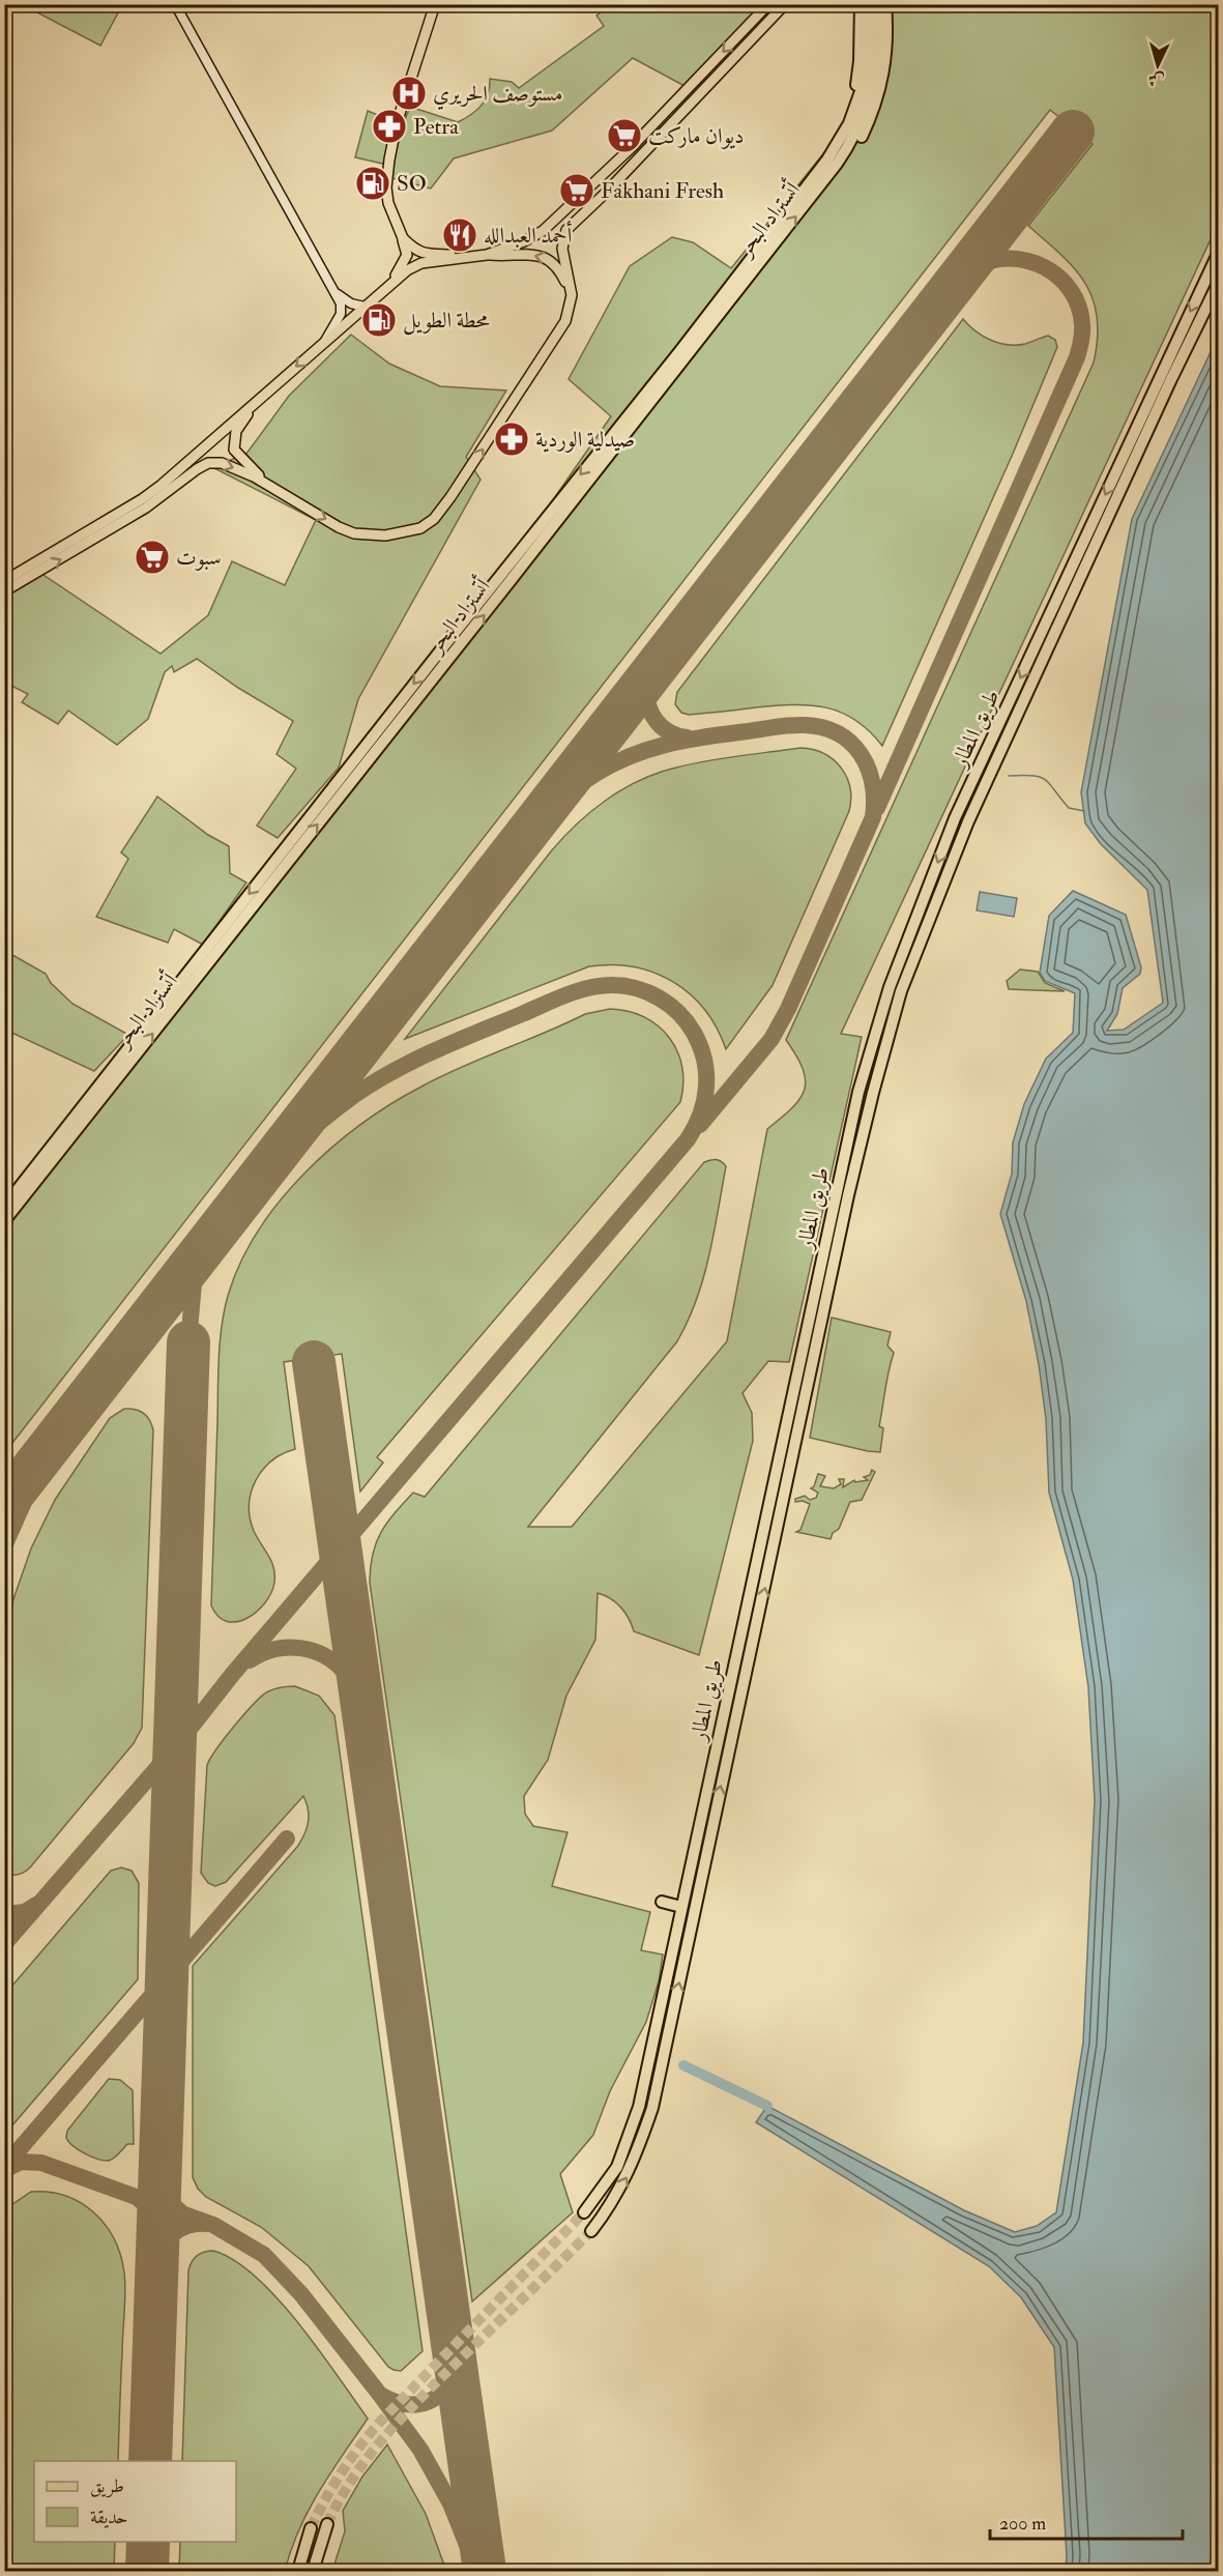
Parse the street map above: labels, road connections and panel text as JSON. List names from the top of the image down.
{
  "streets": {
    "highway": ["أتستراد البحر", "طريق المطار"]
  },
  "places": {
    "hospital": ["مستوصف الحريري"],
    "pharmacy": ["Petra", "صيدلية الوردية"],
    "supermarket": ["ديوان ماركت", "Fakhani Fresh", "سبوت"],
    "fuel station": ["SO", "محطة الطويل"],
    "restaurant": ["أحمد العبدالله"]
  },
  "legend": ["طريق", "حديقة"],
  "scale_bar": "200 m",
  "north": "bottom"
}
